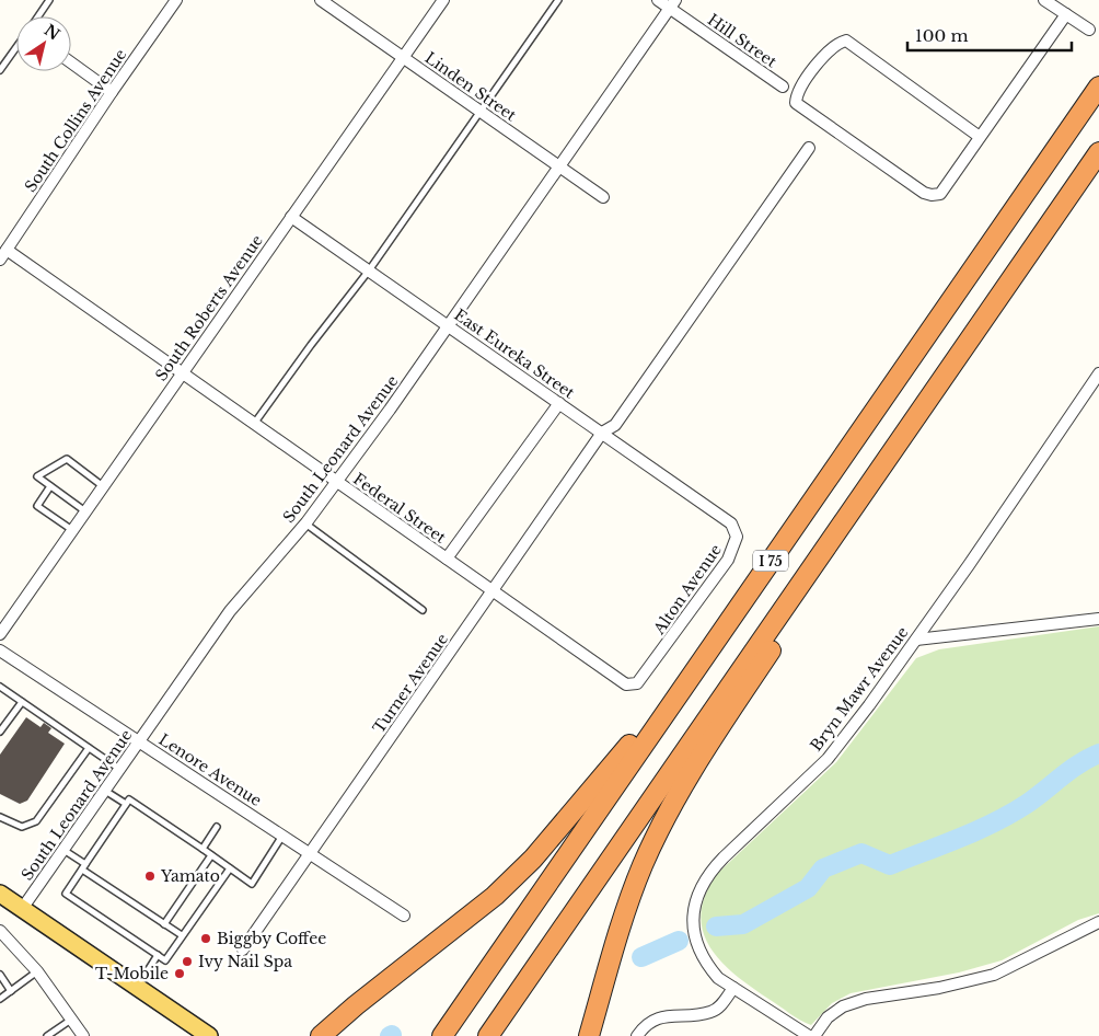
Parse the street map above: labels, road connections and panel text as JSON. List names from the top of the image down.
{
  "streets": {
    "highway": ["I 75"],
    "street": [
      "Hill Street",
      "Linden Street",
      "South Collins Avenue",
      "South Roberts Avenue",
      "East Eureka Street",
      "South Leonard Avenue",
      "Federal Street",
      "Alton Avenue",
      "Turner Avenue",
      "Bryn Mawr Avenue",
      "Lenore Avenue"
    ]
  },
  "crossings": [
    ["Hill Street", "South Leonard Avenue"],
    ["Linden Street", "South Roberts Avenue"],
    ["Linden Street", "South Leonard Avenue"],
    ["South Collins Avenue", "Federal Street"],
    ["South Roberts Avenue", "East Eureka Street"],
    ["South Roberts Avenue", "Federal Street"],
    ["East Eureka Street", "South Leonard Avenue"],
    ["East Eureka Street", "Alton Avenue"],
    ["East Eureka Street", "Turner Avenue"],
    ["South Leonard Avenue", "Federal Street"],
    ["South Leonard Avenue", "Lenore Avenue"],
    ["Federal Street", "Alton Avenue"],
    ["Federal Street", "Turner Avenue"],
    ["Turner Avenue", "Lenore Avenue"]
  ],
  "places": [
    "Yamato",
    "Biggby Coffee",
    "Ivy Nail Spa",
    "T-Mobile"
  ],
  "scale_bar": "100 m",
  "north": "top right"
}
